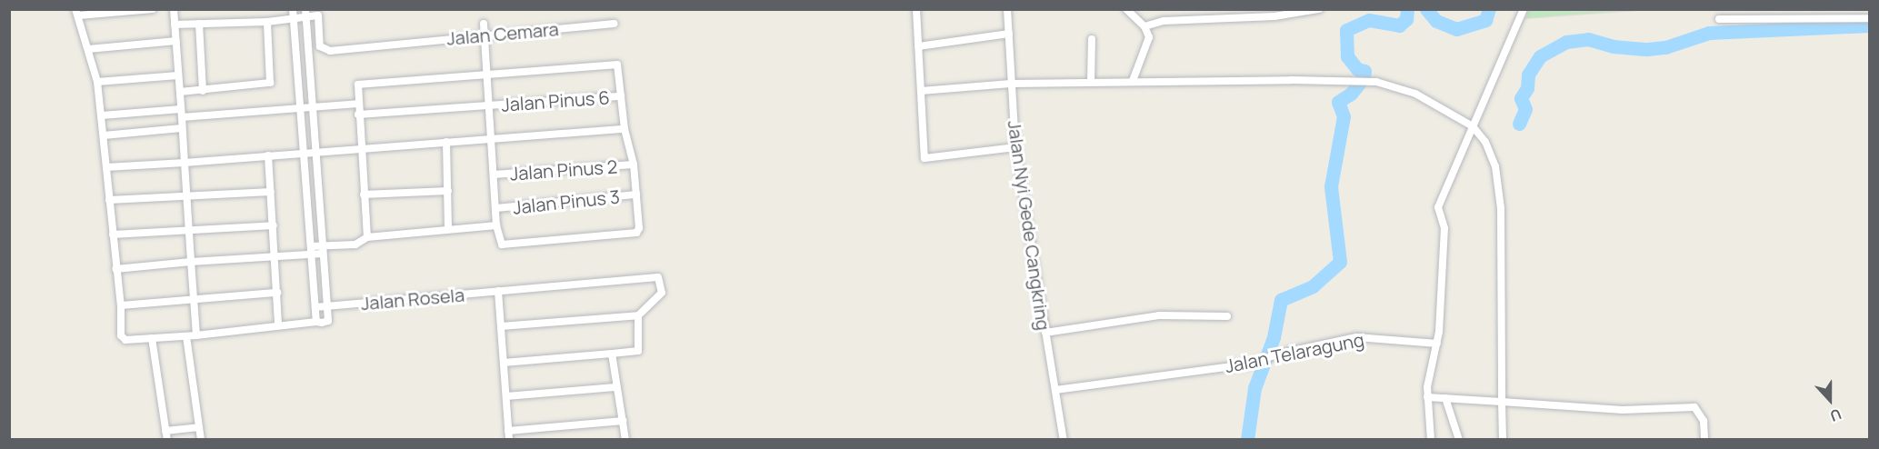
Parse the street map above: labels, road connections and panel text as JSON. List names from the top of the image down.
{
  "streets": {
    "street": [
      "Jalan Cemara",
      "Jalan Pinus 6",
      "Jalan Pinus 2",
      "Jalan Pinus 3",
      "Jalan Nyi Gede Cangkring",
      "Jalan Rosela",
      "Jalan Telaragung"
    ]
  },
  "crossings": [
    ["Jalan Nyi Gede Cangkring", "Jalan Telaragung"]
  ],
  "north": "bottom"
}
